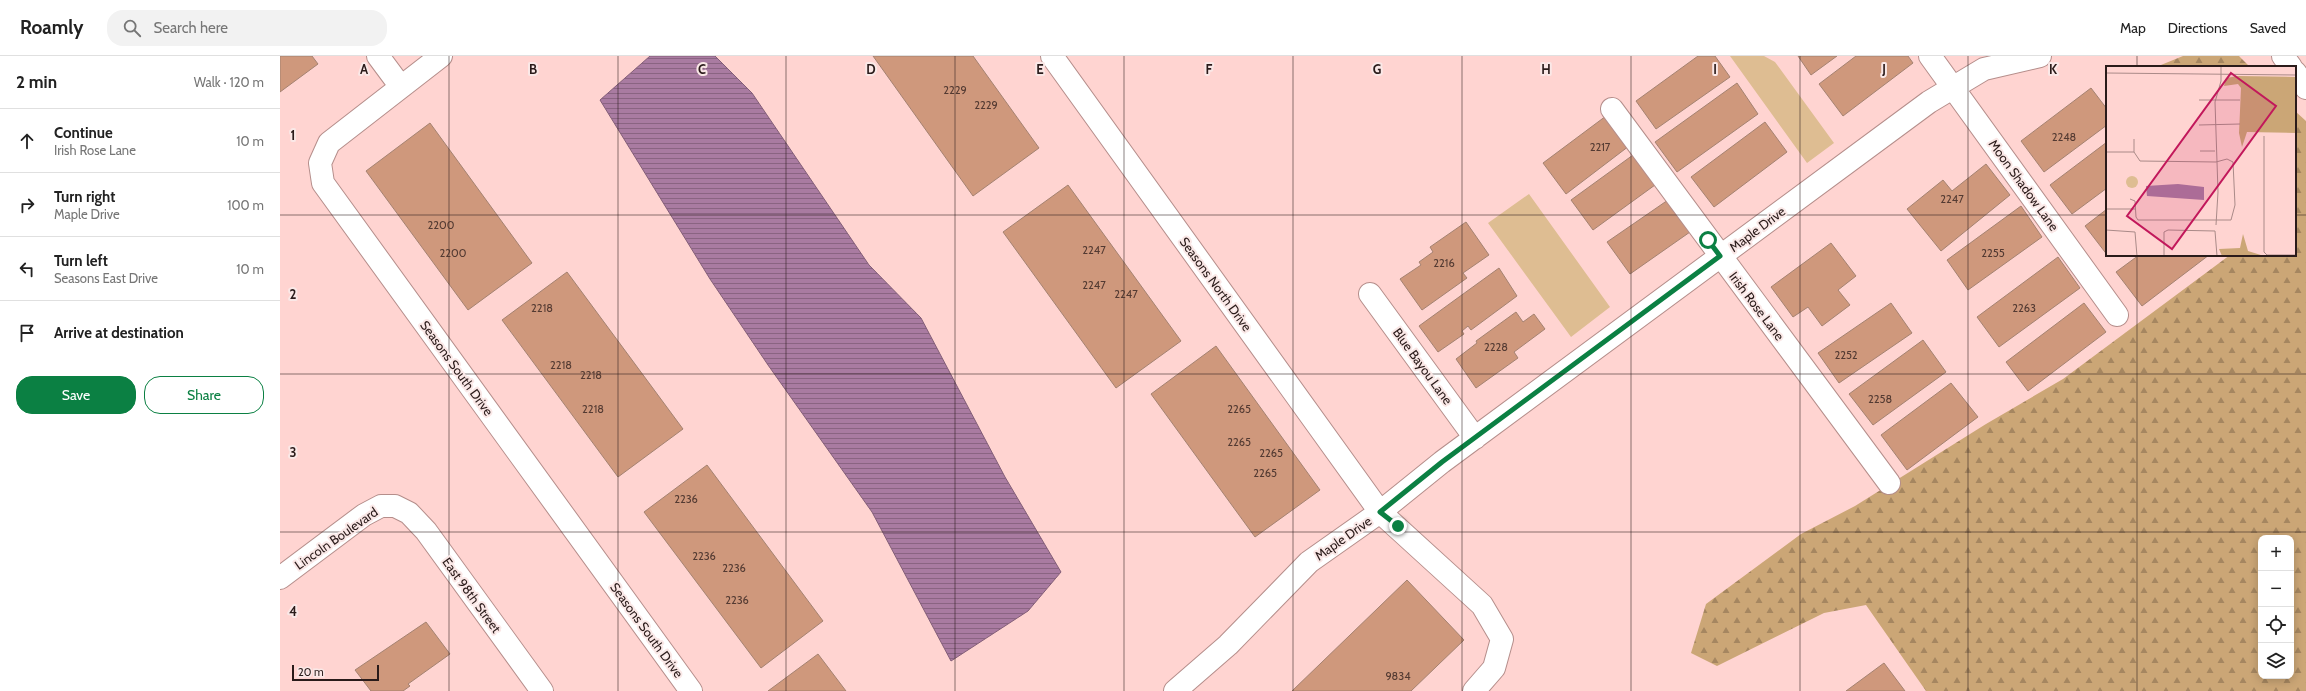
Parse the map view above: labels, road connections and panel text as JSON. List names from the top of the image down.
{
  "streets": {
    "street": [
      "Moon Shadow Lane",
      "Maple Drive",
      "Seasons North Drive",
      "Irish Rose Lane",
      "Blue Bayou Lane",
      "Seasons South Drive",
      "Lincoln Boulevard",
      "East 98th Street"
    ]
  },
  "crossings": [
    ["Moon Shadow Lane", "Maple Drive"],
    ["Maple Drive", "Seasons North Drive"],
    ["Maple Drive", "Irish Rose Lane"],
    ["Maple Drive", "Blue Bayou Lane"],
    ["Lincoln Boulevard", "East 98th Street"]
  ],
  "house_numbers": [
    "2229",
    "2229",
    "2248",
    "2217",
    "2247",
    "2200",
    "2247",
    "2200",
    "2255",
    "2216",
    "2247",
    "2247",
    "2218",
    "2263",
    "2228",
    "2252",
    "2218",
    "2218",
    "2258",
    "2218",
    "2265",
    "2265",
    "2265",
    "2265",
    "2236",
    "2236",
    "2236",
    "2236",
    "9834"
  ],
  "scale_bar": "20 m",
  "page": {
    "header": "Roamly",
    "search": "Search here",
    "nav": ["Map", "Directions", "Saved"],
    "heading": ["2 min", "Walk · 120 m"],
    "list": [
      ["Continue", "Irish Rose Lane", "10 m"],
      ["Turn right", "Maple Drive", "100 m"],
      ["Turn left", "Seasons East Drive", "10 m"],
      "Arrive at destination"
    ],
    "buttons": ["Save", "Share"],
    "map_buttons": ["+", "−"],
    "scale": "20 m"
  },
  "grid": {
    "columns": [
      "A",
      "B",
      "C",
      "D",
      "E",
      "F",
      "G",
      "H",
      "I",
      "J",
      "K"
    ],
    "rows": [
      "1",
      "2",
      "3",
      "4"
    ]
  }
}
